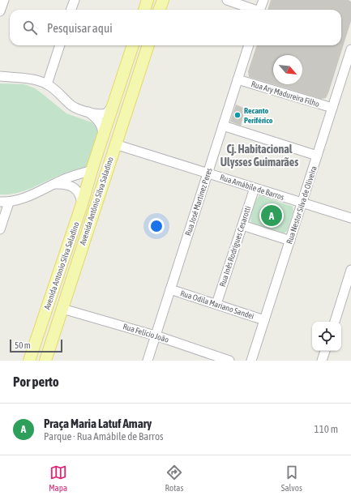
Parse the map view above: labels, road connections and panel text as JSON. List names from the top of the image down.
{
  "streets": {
    "main road": ["Avenida Antônio Silva Saladino", "Avenida Antonio Silva Saladino"],
    "street": [
      "Rua Ary Madureira Filho",
      "Rua Amábile de Barros",
      "Rua José Martinez Peres",
      "Rua Nestor Silva de Oliveira",
      "Rua Inês Rodrigues Cesarotti",
      "Rua Odila Mariano Sandei",
      "Rua Felício João"
    ]
  },
  "crossings": [
    ["Rua Ary Madureira Filho", "Rua José Martinez Peres"],
    ["Rua Ary Madureira Filho", "Rua Nestor Silva de Oliveira"],
    ["Rua Amábile de Barros", "Avenida Antônio Silva Saladino"],
    ["Rua Amábile de Barros", "Rua José Martinez Peres"],
    ["Rua Amábile de Barros", "Rua Nestor Silva de Oliveira"],
    ["Rua Amábile de Barros", "Rua Inês Rodrigues Cesarotti"],
    ["Avenida Antônio Silva Saladino", "Avenida Antonio Silva Saladino"],
    ["Avenida Antônio Silva Saladino", "Rua Felício João"],
    ["Rua José Martinez Peres", "Rua Odila Mariano Sandei"],
    ["Rua José Martinez Peres", "Rua Felício João"],
    ["Rua Nestor Silva de Oliveira", "Rua Odila Mariano Sandei"],
    ["Rua Inês Rodrigues Cesarotti", "Rua Odila Mariano Sandei"]
  ],
  "districts": ["Cj. Habitacional Ulysses Guimarães"],
  "places": ["Recanto Periférico"],
  "scale_bar": "50 m",
  "north": "bottom right",
  "page": {
    "search": "Pesquisar aqui",
    "pins": "A",
    "scale": "50 m",
    "heading": "Por perto",
    "list": [
      {
        "mark": "A",
        "name": "Praça Maria Latuf Amary",
        "note": "Parque · Rua Amábile de Barros",
        "value": "110 m"
      }
    ],
    "nav": ["Mapa", "Rotas", "Salvos"]
  }
}
